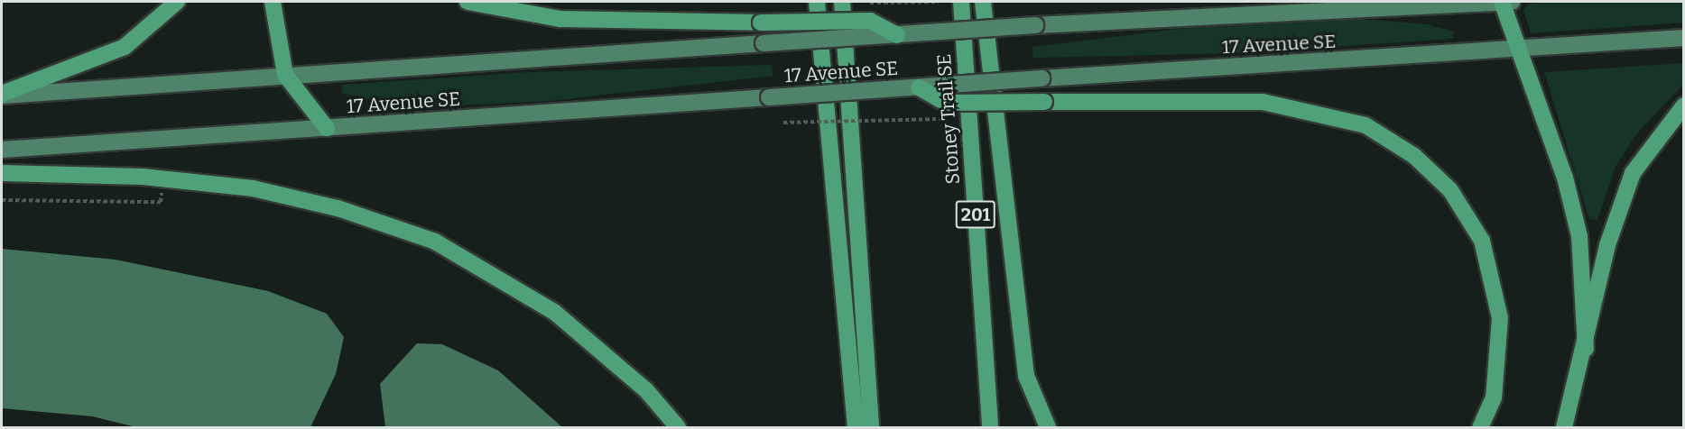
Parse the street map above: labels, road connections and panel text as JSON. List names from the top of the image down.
{
  "streets": {
    "highway": ["Stoney Trail SE", "201"],
    "main road": ["17 Avenue SE"]
  }
}
